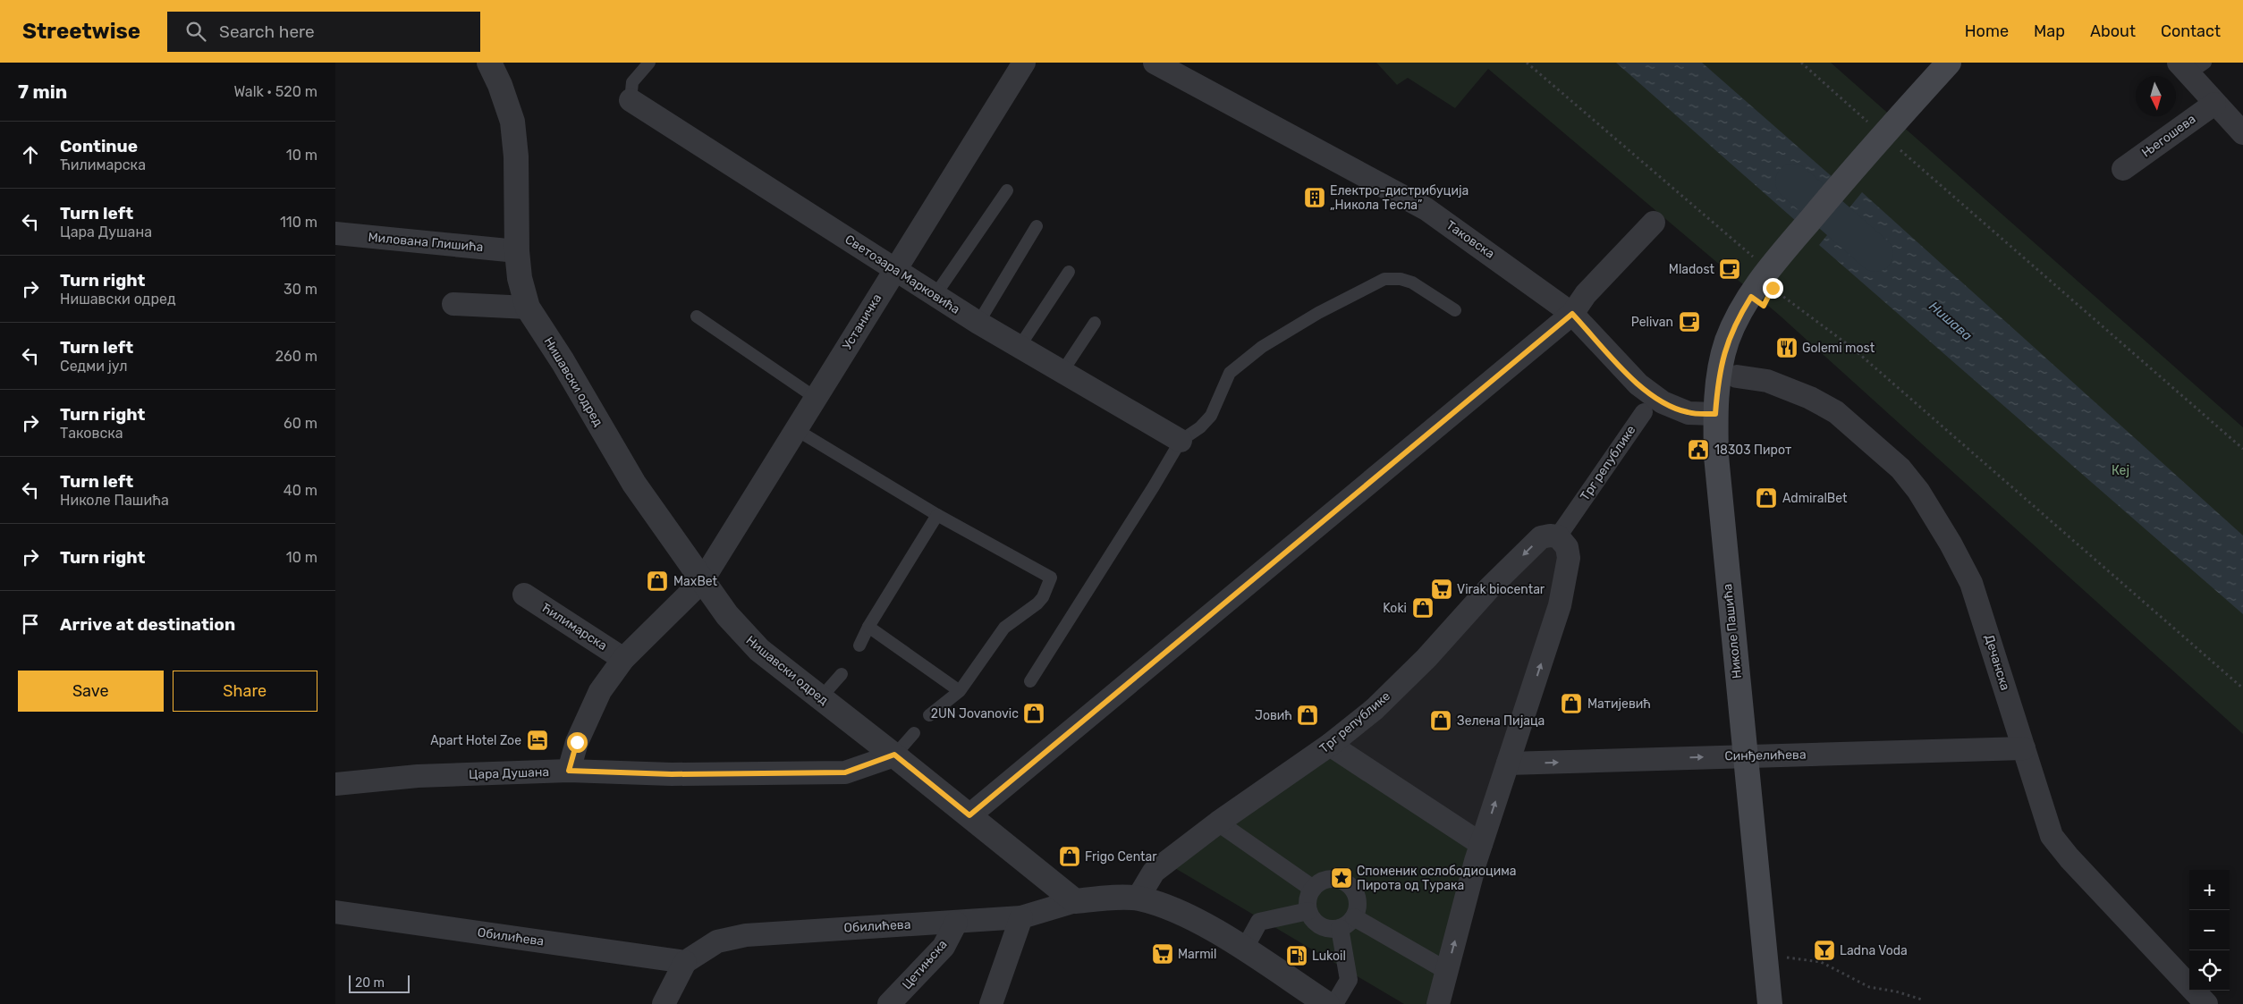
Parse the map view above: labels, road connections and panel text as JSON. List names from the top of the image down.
{
  "streets": {
    "main road": ["Николе Пашића"],
    "street": [
      "Његошева",
      "Таковска",
      "Милована Глишића",
      "Светозара Марковића",
      "Устаничка",
      "Нишавски одред",
      "Трг републике",
      "Ћилимарска",
      "Дечанска",
      "Синђелићева",
      "Цара Душана",
      "Обилићева",
      "Цетињска"
    ]
  },
  "crossings": [
    ["Таковска", "Николе Пашића"],
    ["Милована Глишића", "Нишавски одред"],
    ["Светозара Марковића", "Устаничка"],
    ["Устаничка", "Нишавски одред"],
    ["Нишавски одред", "Цара Душана"],
    ["Николе Пашића", "Синђелићева"],
    ["Дечанска", "Синђелићева"],
    ["Обилићева", "Цетињска"]
  ],
  "one_way": ["Синђелићева"],
  "water": ["Нишава"],
  "parks": ["Кеј"],
  "places": {
    "building": ["Електро-дистрибуција „Никола Тесла”"],
    "cafe": ["Mladost", "Pelivan"],
    "restaurant": ["Golemi most"],
    "public building": ["18303 Пирот"],
    "shop": [
      "AdmiralBet",
      "MaxBet",
      "Koki",
      "Матијевић",
      "2UN Jovanovic",
      "Јовић",
      "Зелена Пијаца",
      "Frigo Centar"
    ],
    "supermarket": ["Virak biocentar", "Marmil"],
    "hotel": ["Apart Hotel Zoe"],
    "place": ["Споменик ослободиоцима Пирота од Турака"],
    "bar": ["Ladna Voda"],
    "fuel station": ["Lukoil"]
  },
  "scale_bar": "20 m",
  "north": "bottom",
  "page": {
    "header": "Streetwise",
    "search": "Search here",
    "nav": [
      "Home",
      "Map",
      "About",
      "Contact"
    ],
    "heading": ["7 min", "Walk · 520 m"],
    "list": [
      ["Continue", "Ћилимарска", "10 m"],
      ["Turn left", "Цара Душана", "110 m"],
      ["Turn right", "Нишавски одред", "30 m"],
      ["Turn left", "Седми јул", "260 m"],
      ["Turn right", "Таковска", "60 m"],
      ["Turn left", "Николе Пашића", "40 m"],
      ["Turn right", "10 m"],
      "Arrive at destination"
    ],
    "buttons": ["Save", "Share"],
    "map_buttons": ["+", "−"],
    "scale": "20 m"
  }
}
